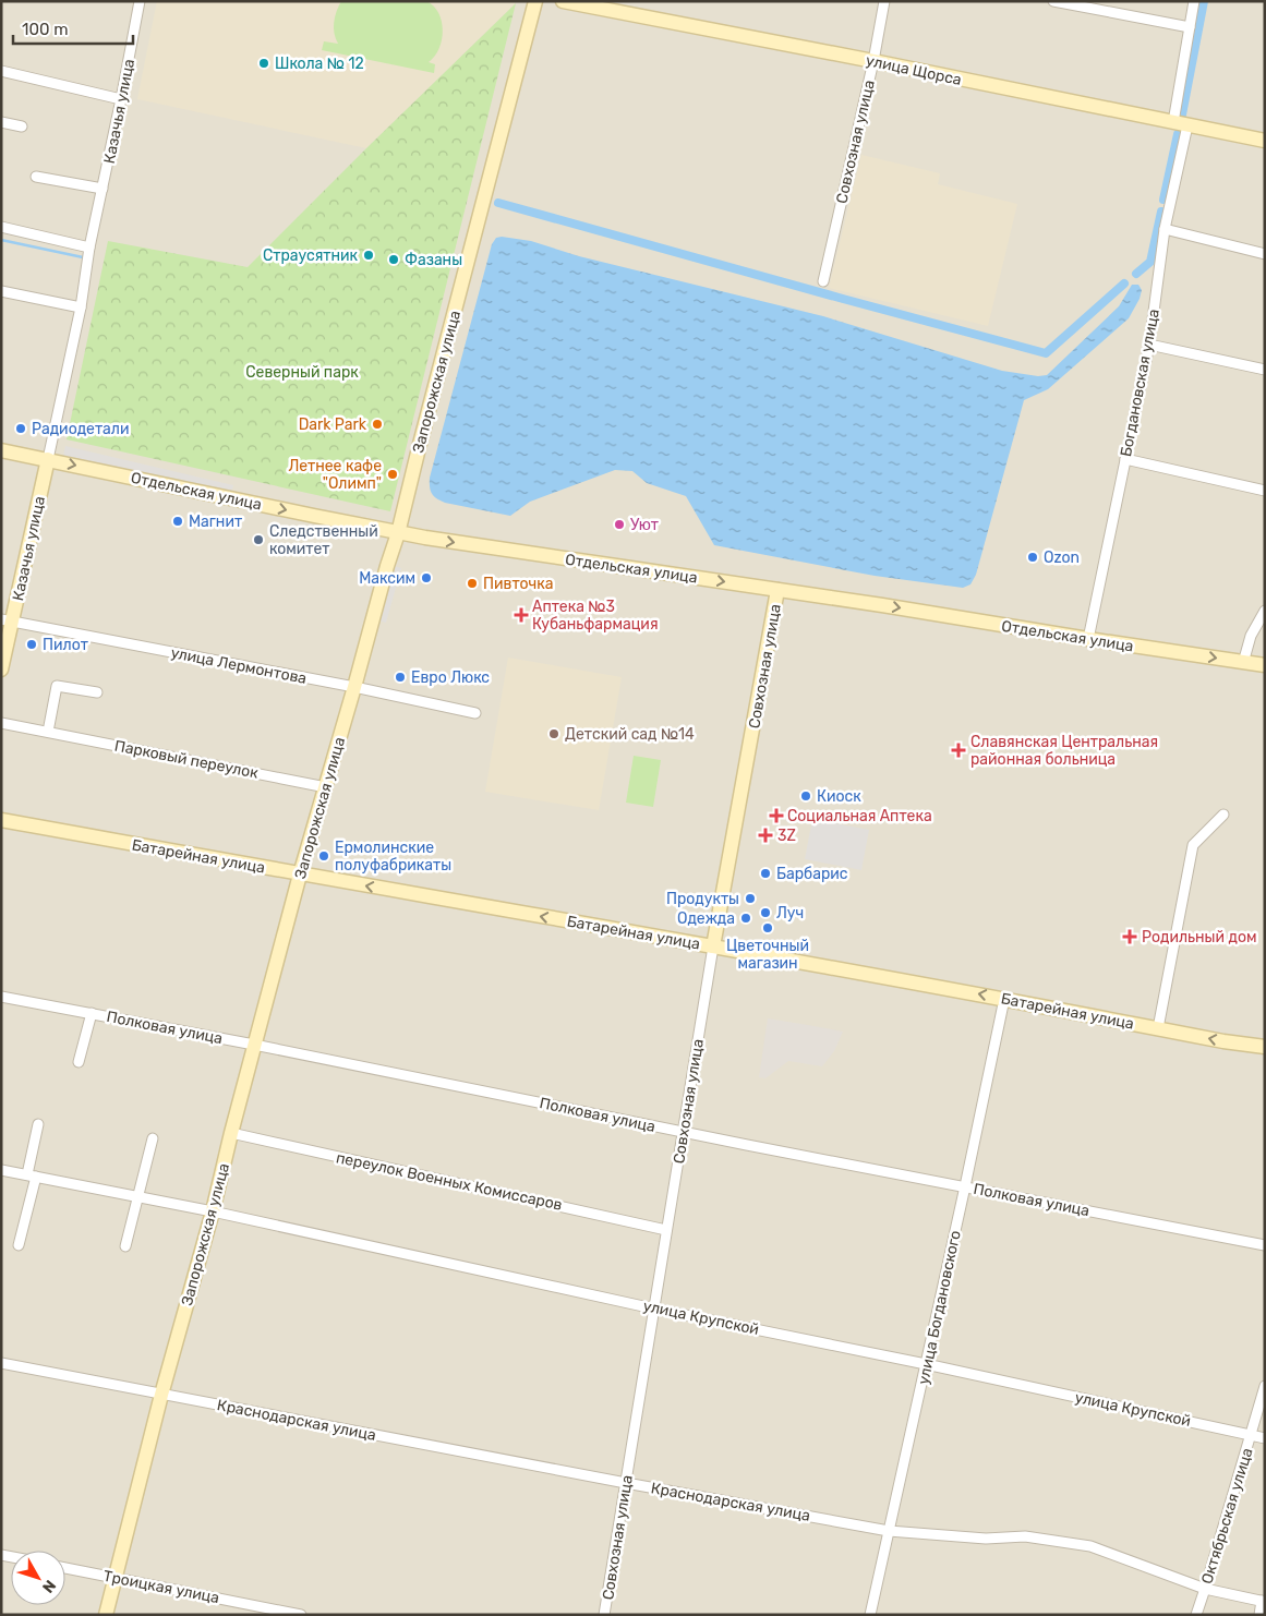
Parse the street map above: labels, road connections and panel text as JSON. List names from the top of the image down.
{
  "streets": {
    "street": [
      "улица Щорса",
      "Казачья улица",
      "Совхозная улица",
      "Запорожская улица",
      "Богдановская улица",
      "Отдельская улица",
      "улица Лермонтова",
      "Парковый переулок",
      "Батарейная улица",
      "Полковая улица",
      "переулок Военных Комиссаров",
      "улица Богдановского",
      "улица Крупской",
      "Краснодарская улица",
      "Октябрьская улица",
      "Троицкая улица"
    ]
  },
  "crossings": [
    ["улица Щорса", "Совхозная улица"],
    ["улица Щорса", "Богдановская улица"],
    ["Казачья улица", "Отдельская улица"],
    ["Казачья улица", "улица Лермонтова"],
    ["Совхозная улица", "Отдельская улица"],
    ["Совхозная улица", "Батарейная улица"],
    ["Совхозная улица", "Полковая улица"],
    ["Совхозная улица", "переулок Военных Комиссаров"],
    ["Совхозная улица", "улица Крупской"],
    ["Совхозная улица", "Краснодарская улица"],
    ["Запорожская улица", "Отдельская улица"],
    ["Запорожская улица", "улица Лермонтова"],
    ["Запорожская улица", "Парковый переулок"],
    ["Запорожская улица", "Батарейная улица"],
    ["Запорожская улица", "Полковая улица"],
    ["Запорожская улица", "переулок Военных Комиссаров"],
    ["Запорожская улица", "улица Крупской"],
    ["Запорожская улица", "Краснодарская улица"],
    ["Запорожская улица", "Троицкая улица"],
    ["Богдановская улица", "Отдельская улица"],
    ["Батарейная улица", "улица Богдановского"],
    ["Полковая улица", "улица Богдановского"],
    ["улица Богдановского", "улица Крупской"],
    ["улица Богдановского", "Краснодарская улица"],
    ["улица Крупской", "Октябрьская улица"],
    ["Краснодарская улица", "Октябрьская улица"]
  ],
  "one_way": ["Отдельская улица", "Батарейная улица"],
  "parks": ["Северный парк"],
  "places": {
    "other": [
      "Школа № 12",
      "Страусятник",
      "Фазаны",
      "Dark Park",
      "Радиодетали",
      "Летнее кафе \"Олимп\"",
      "Магнит",
      "Уют",
      "Следственный комитет",
      "Ozon",
      "Максим",
      "Пивточка",
      "Пилот",
      "Евро Люкс",
      "Детский сад №14",
      "Киоск",
      "Ермолинские полуфабрикаты",
      "Барбарис",
      "Продукты",
      "Луч",
      "Одежда",
      "Цветочный магазин"
    ],
    "health": [
      "Аптека №3 Кубаньфармация",
      "Славянская Центральная районная больница",
      "Социальная Аптека",
      "3Z",
      "Родильный дом"
    ]
  },
  "scale_bar": "100 m",
  "north": "bottom right"
}
